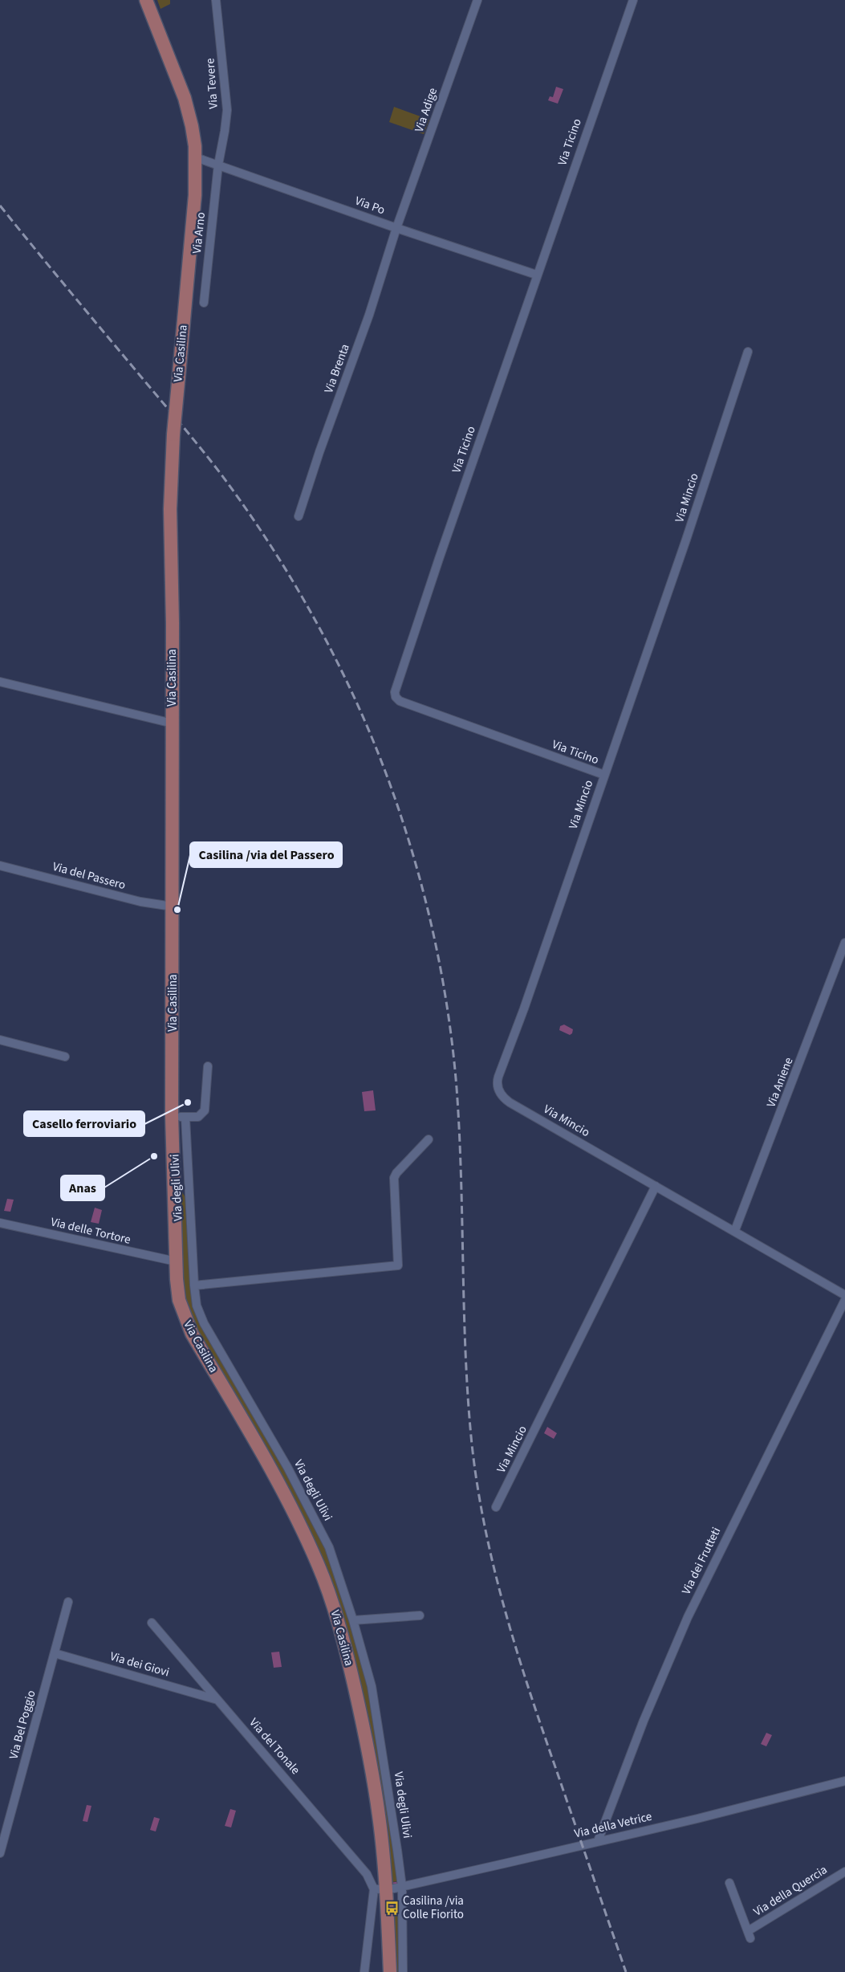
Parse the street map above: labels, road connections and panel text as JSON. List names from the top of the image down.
{
  "streets": {
    "main road": ["Via Casilina"],
    "street": [
      "Via Tevere",
      "Via Adige",
      "Via Ticino",
      "Via Po",
      "Via Arno",
      "Via Brenta",
      "Via Mincio",
      "Via del Passero",
      "Via Aniene",
      "Via degli Ulivi",
      "Via delle Tortore",
      "Via dei Frutteti",
      "Via dei Giovi",
      "Via Bel Poggio",
      "Via del Tonale",
      "Via della Vetrice",
      "Via della Quercia"
    ]
  },
  "crossings": [
    ["Via Tevere", "Via Po"],
    ["Via Tevere", "Via Arno"],
    ["Via Adige", "Via Po"],
    ["Via Adige", "Via Brenta"],
    ["Via Ticino", "Via Po"],
    ["Via Ticino", "Via Mincio"],
    ["Via Po", "Via Arno"],
    ["Via Po", "Via Casilina"],
    ["Via Po", "Via Brenta"],
    ["Via Casilina", "Via del Passero"],
    ["Via Casilina", "Via delle Tortore"],
    ["Via Casilina", "Via del Tonale"],
    ["Via Casilina", "Via della Vetrice"],
    ["Via Mincio", "Via Aniene"],
    ["Via degli Ulivi", "Via della Vetrice"],
    ["Via dei Frutteti", "Via della Vetrice"],
    ["Via dei Giovi", "Via Bel Poggio"],
    ["Via dei Giovi", "Via del Tonale"],
    ["Via del Tonale", "Via della Vetrice"]
  ],
  "places": {
    "other": ["Casilina /via del Passero", "Casello ferroviario", "Anas"],
    "bus stop": ["Casilina /via Colle Fiorito"]
  }
}
